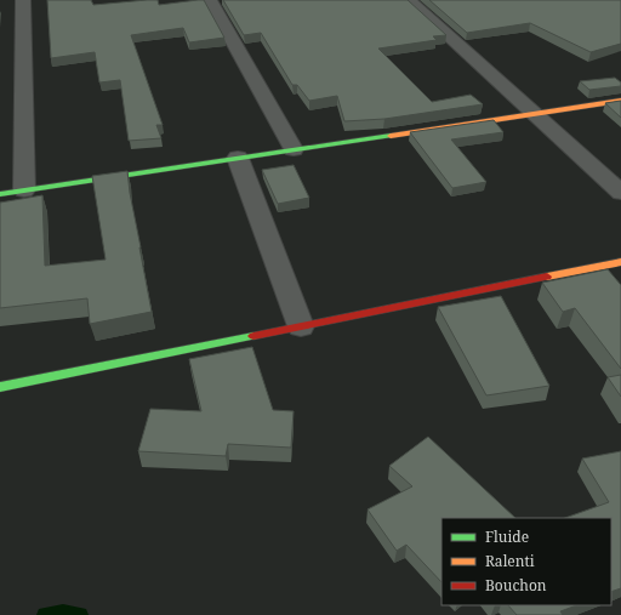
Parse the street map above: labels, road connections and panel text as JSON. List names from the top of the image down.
{
  "legend": ["Fluide", "Ralenti", "Bouchon"]
}
